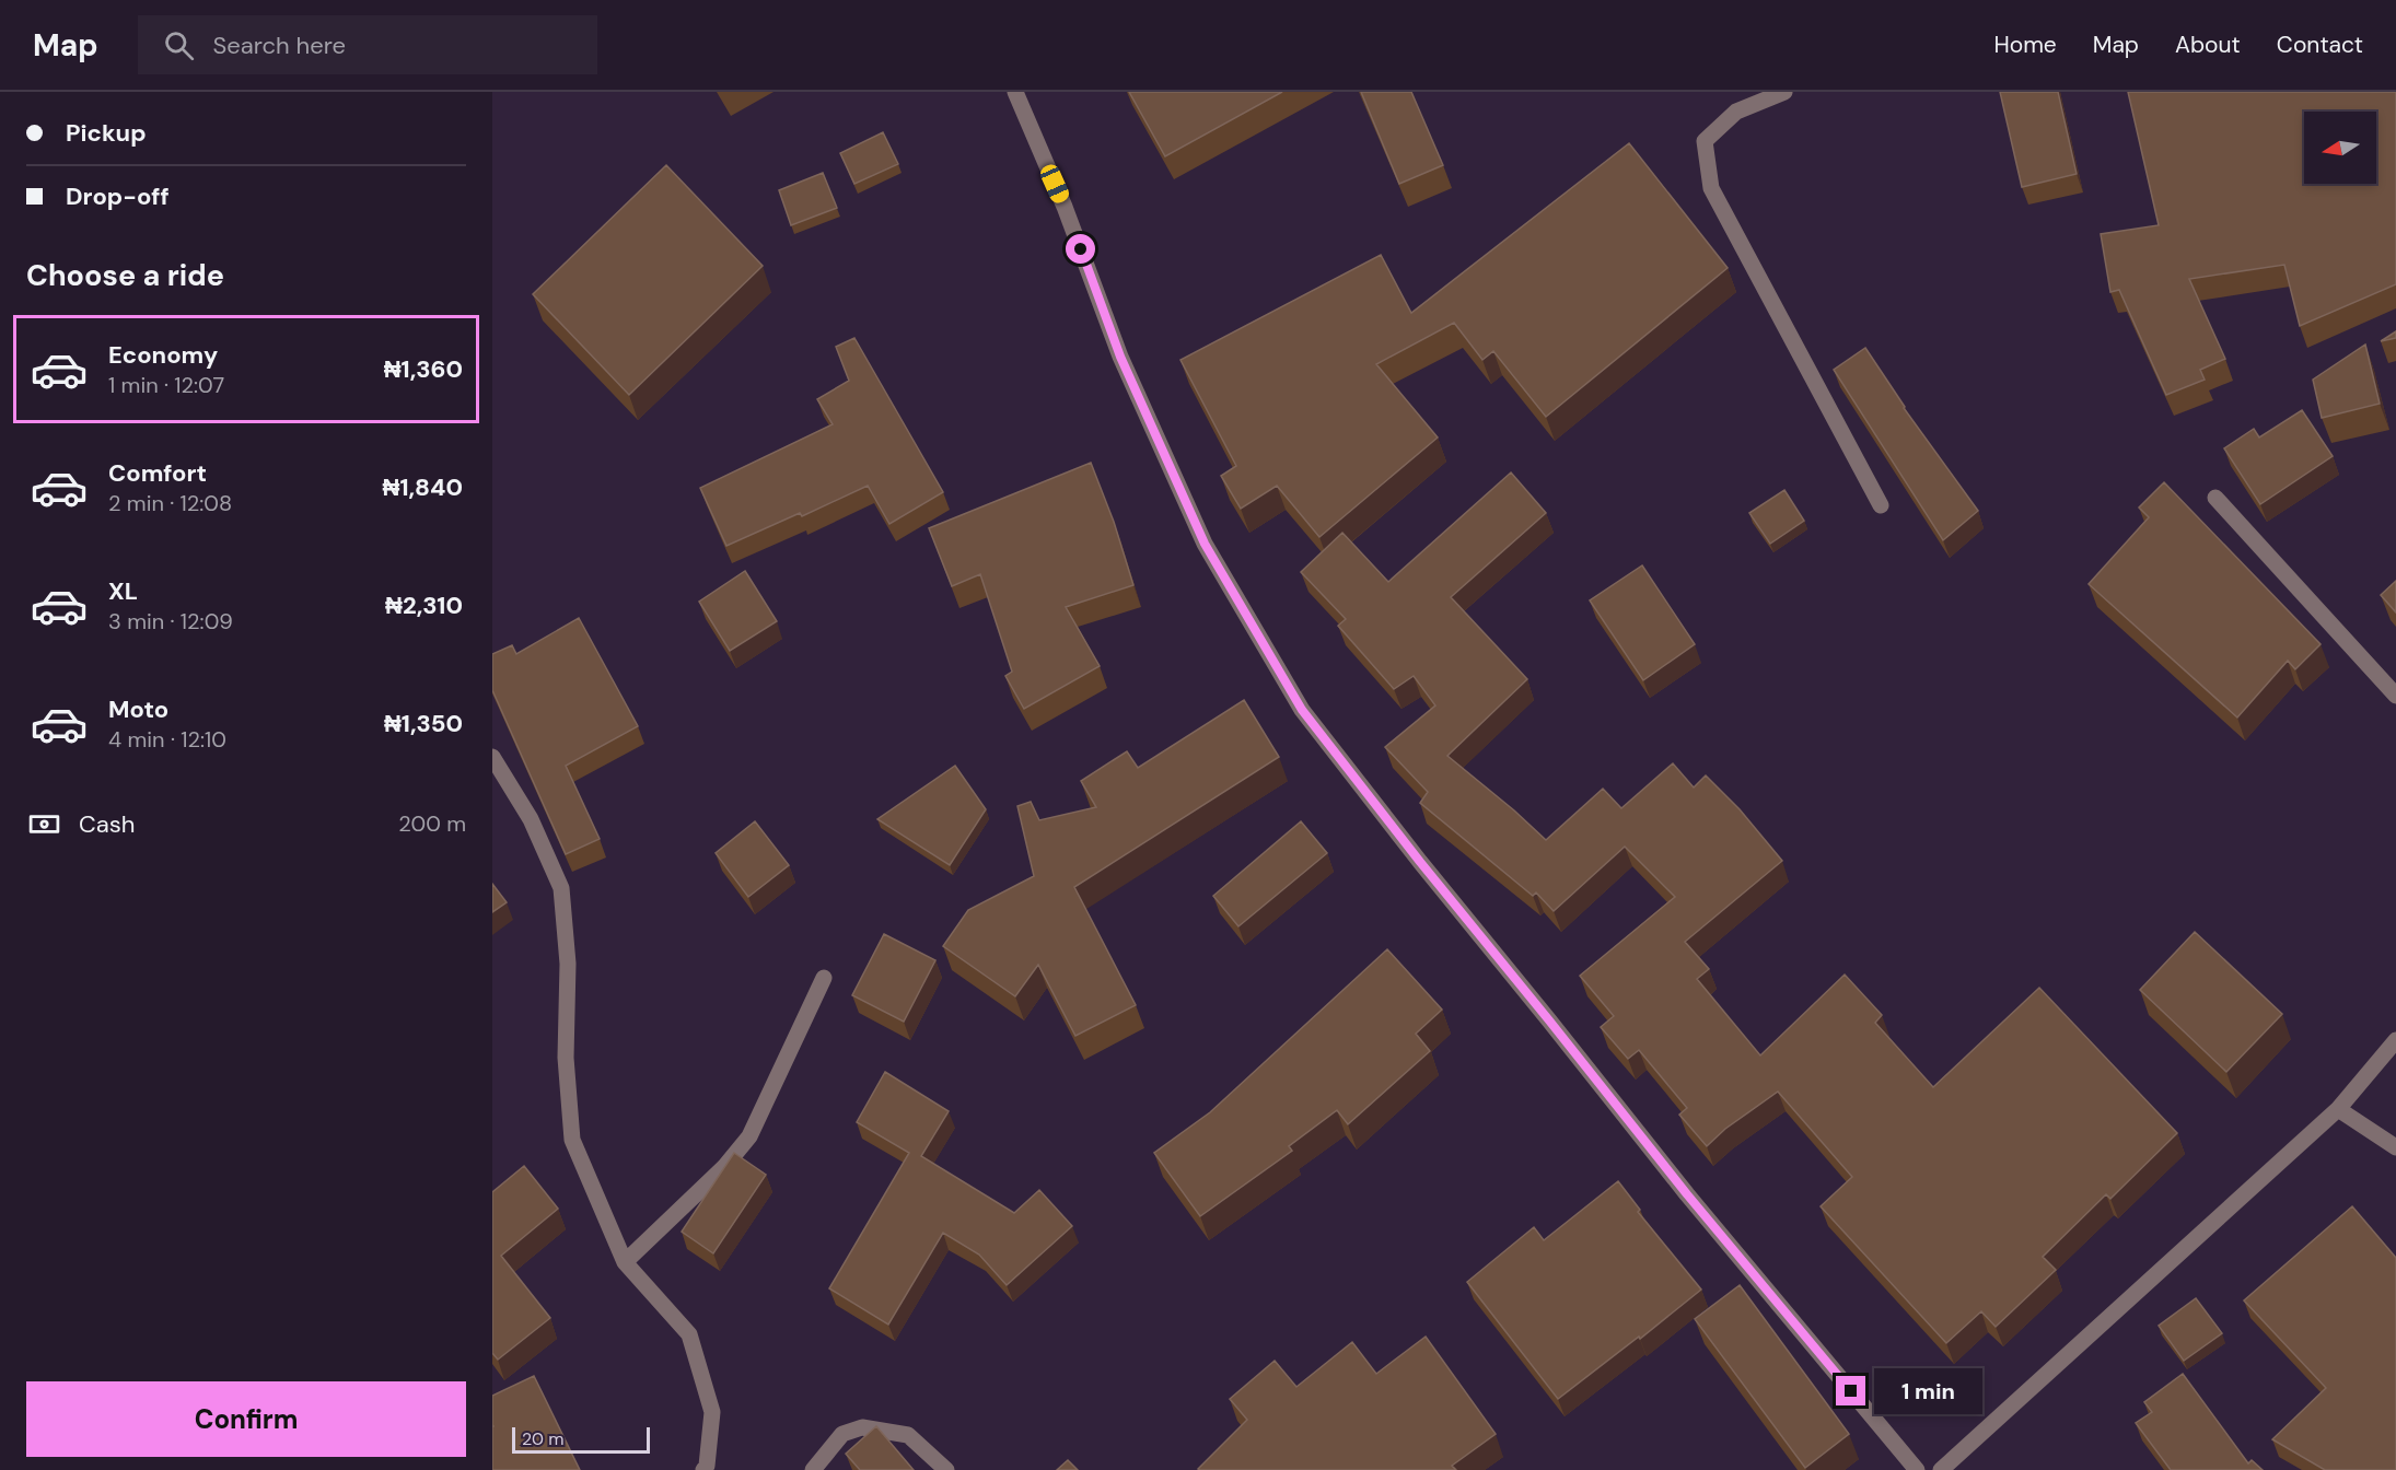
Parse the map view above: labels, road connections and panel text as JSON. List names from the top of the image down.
{
  "scale_bar": "20 m",
  "north": "left",
  "page": {
    "header": "Map",
    "search": "Search here",
    "nav": [
      "Home",
      "Map",
      "About",
      "Contact"
    ],
    "banner": ["Pickup", "Drop-off"],
    "heading": "Choose a ride",
    "list": [
      {
        "name": "Economy",
        "note": "1 min · 12:07",
        "value": "₦1,360"
      },
      {
        "name": "Comfort",
        "note": "2 min · 12:08",
        "value": "₦1,840"
      },
      {
        "name": "XL",
        "note": "3 min · 12:09",
        "value": "₦2,310"
      },
      {
        "name": "Moto",
        "note": "4 min · 12:10",
        "value": "₦1,350"
      }
    ],
    "pay": ["Cash", "200 m"],
    "buttons": "Confirm",
    "bubble": "1 min",
    "scale": "20 m"
  }
}
